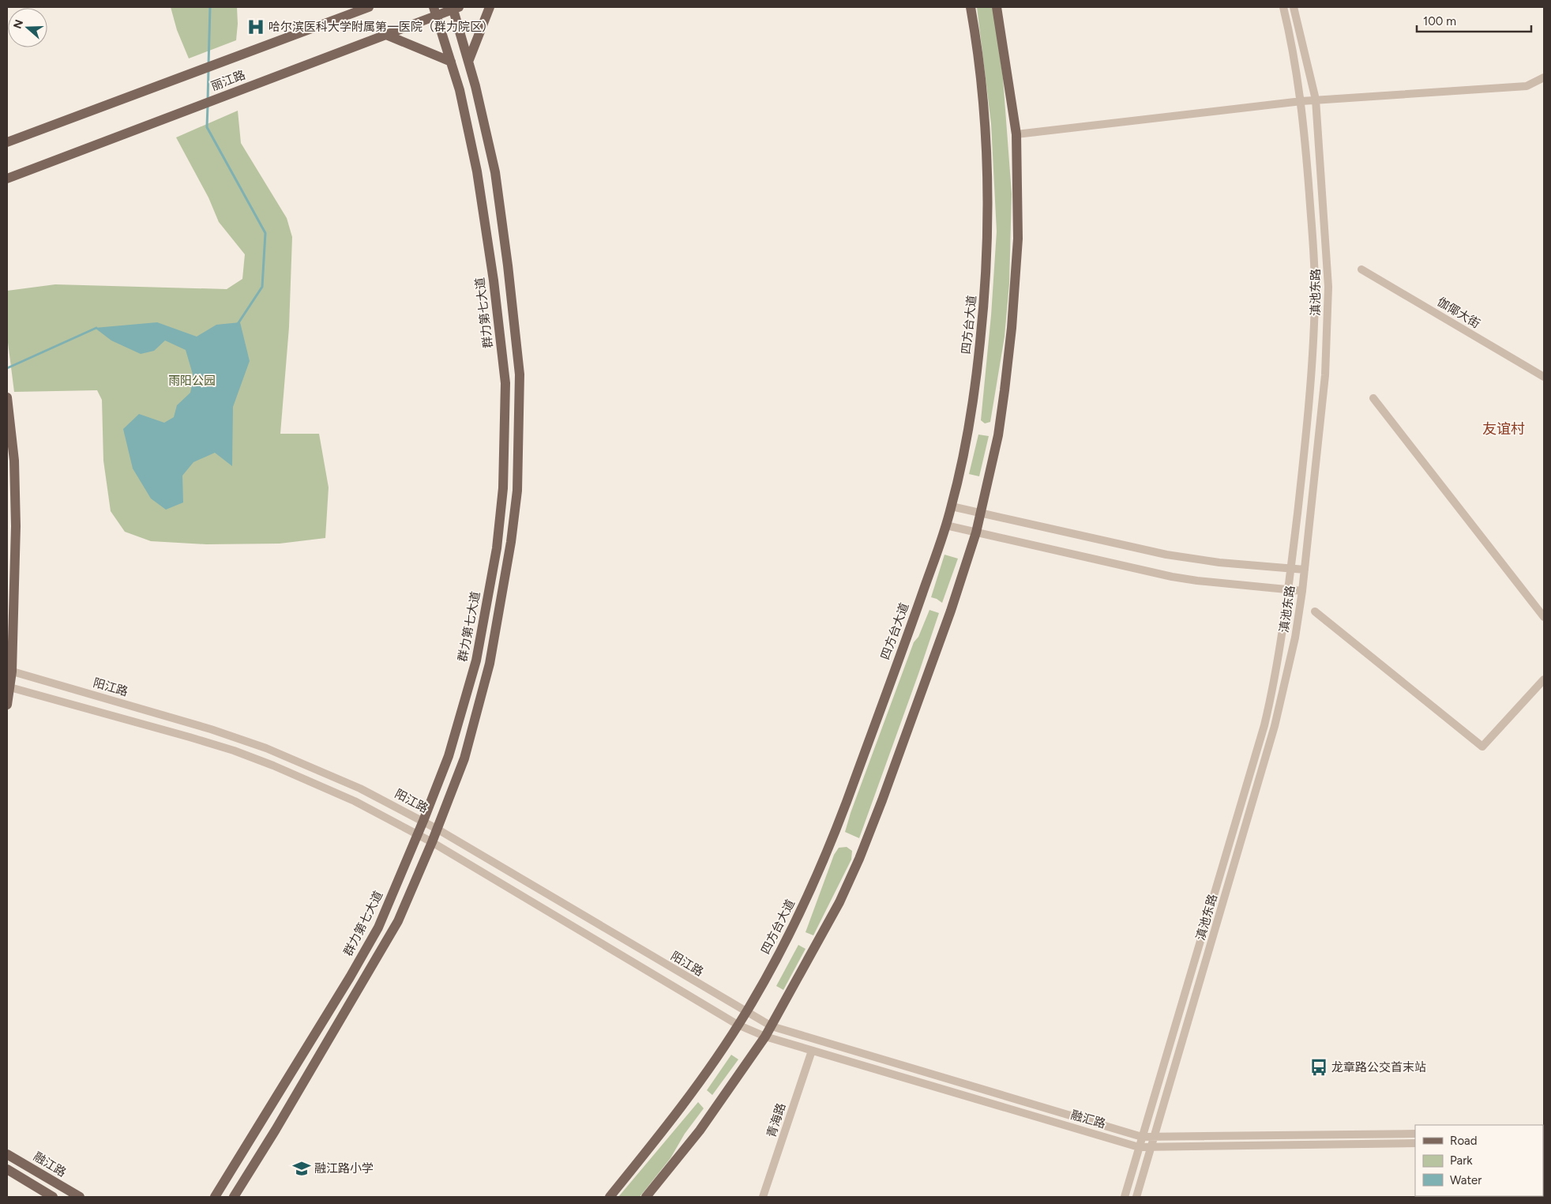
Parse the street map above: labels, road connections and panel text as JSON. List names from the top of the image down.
{
  "streets": {
    "main road": [
      "丽江路",
      "群力第七大道",
      "四方台大道",
      "融江路"
    ],
    "street": [
      "滇池东路",
      "伽倻大街",
      "阳江路",
      "融汇路",
      "青海路"
    ]
  },
  "crossings": [
    ["丽江路", "群力第七大道"],
    ["滇池东路", "融汇路"],
    ["群力第七大道", "阳江路"],
    ["四方台大道", "阳江路"],
    ["阳江路", "融汇路"],
    ["融汇路", "青海路"]
  ],
  "districts": ["友谊村"],
  "parks": ["雨阳公园"],
  "places": {
    "hospital": ["哈尔滨医科大学附属第一医院（群力院区）"],
    "bus stop": ["龙章路公交首末站"],
    "school or university": ["融江路小学"]
  },
  "legend": ["Road", "Park", "Water"],
  "scale_bar": "100 m",
  "north": "left"
}
